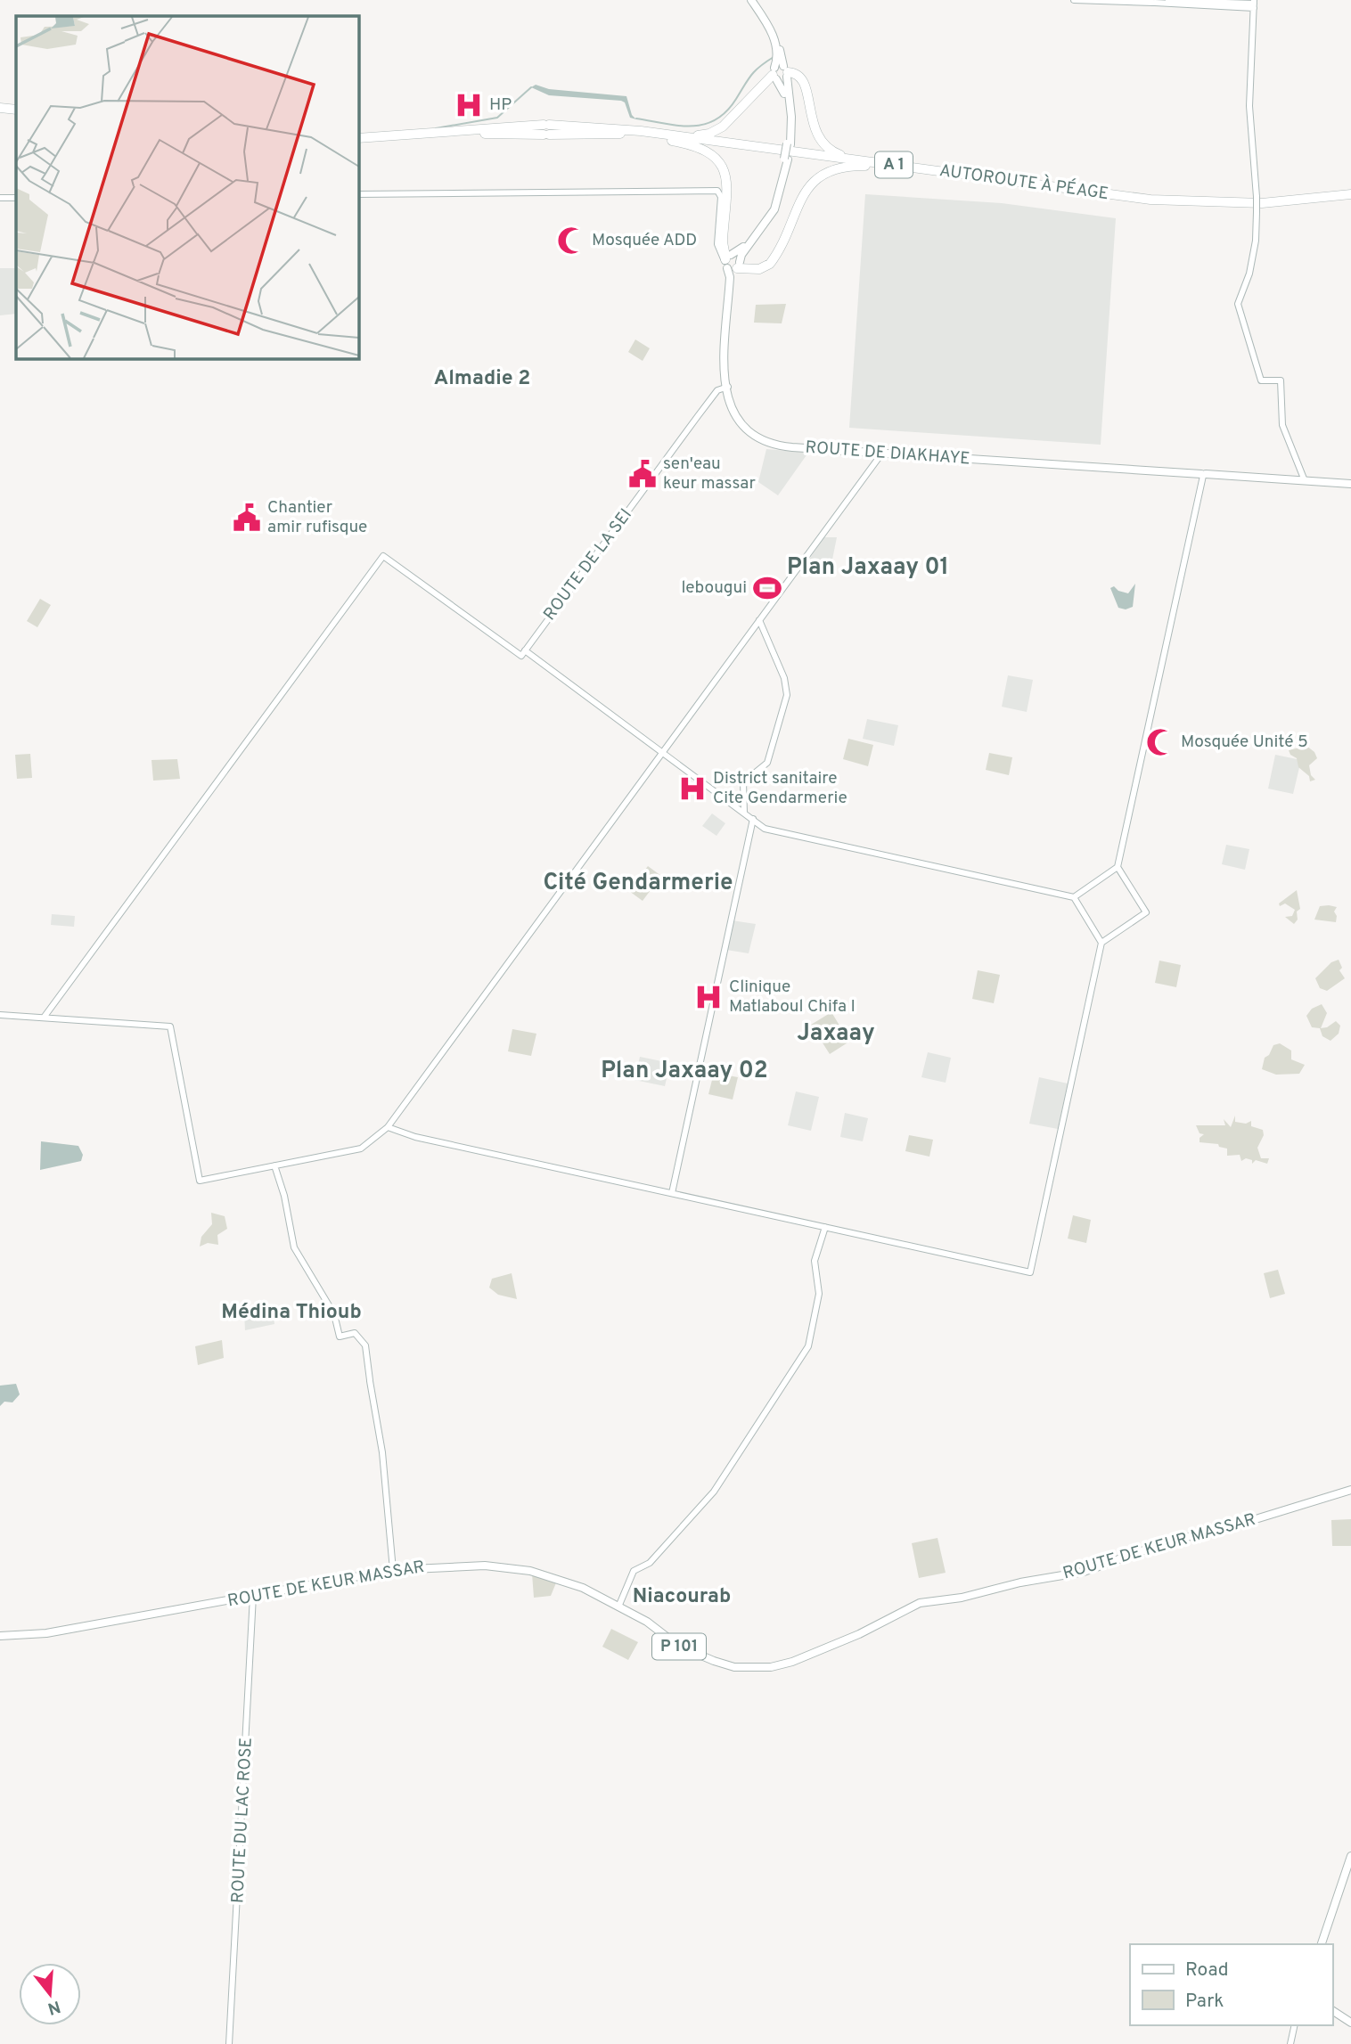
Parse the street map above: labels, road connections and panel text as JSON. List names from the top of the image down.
{
  "streets": {
    "highway": ["A 1", "AUTOROUTE À PÉAGE"],
    "main road": ["ROUTE DE DIAKHAYE", "ROUTE DE KEUR MASSAR", "P 101"],
    "street": ["ROUTE DE LA SEI", "ROUTE DU LAC ROSE"]
  },
  "crossings": [
    ["A 1", "AUTOROUTE À PÉAGE"],
    ["ROUTE DE DIAKHAYE", "ROUTE DE LA SEI"],
    ["ROUTE DE KEUR MASSAR", "ROUTE DU LAC ROSE"]
  ],
  "districts": [
    "Almadie 2",
    "Plan Jaxaay 01",
    "Cité Gendarmerie",
    "Jaxaay",
    "Plan Jaxaay 02",
    "Médina Thioub",
    "Niacourab"
  ],
  "places": {
    "hospital": ["HP", "District sanitaire Cite Gendarmerie", "Clinique Matlaboul Chifa I"],
    "mosque": ["Mosquée ADD", "Mosquée Unité 5"],
    "public building": ["sen'eau keur massar", "Chantier amir rufisque"],
    "sports": ["lebougui"]
  },
  "legend": ["Road", "Park"],
  "north": "bottom"
}
